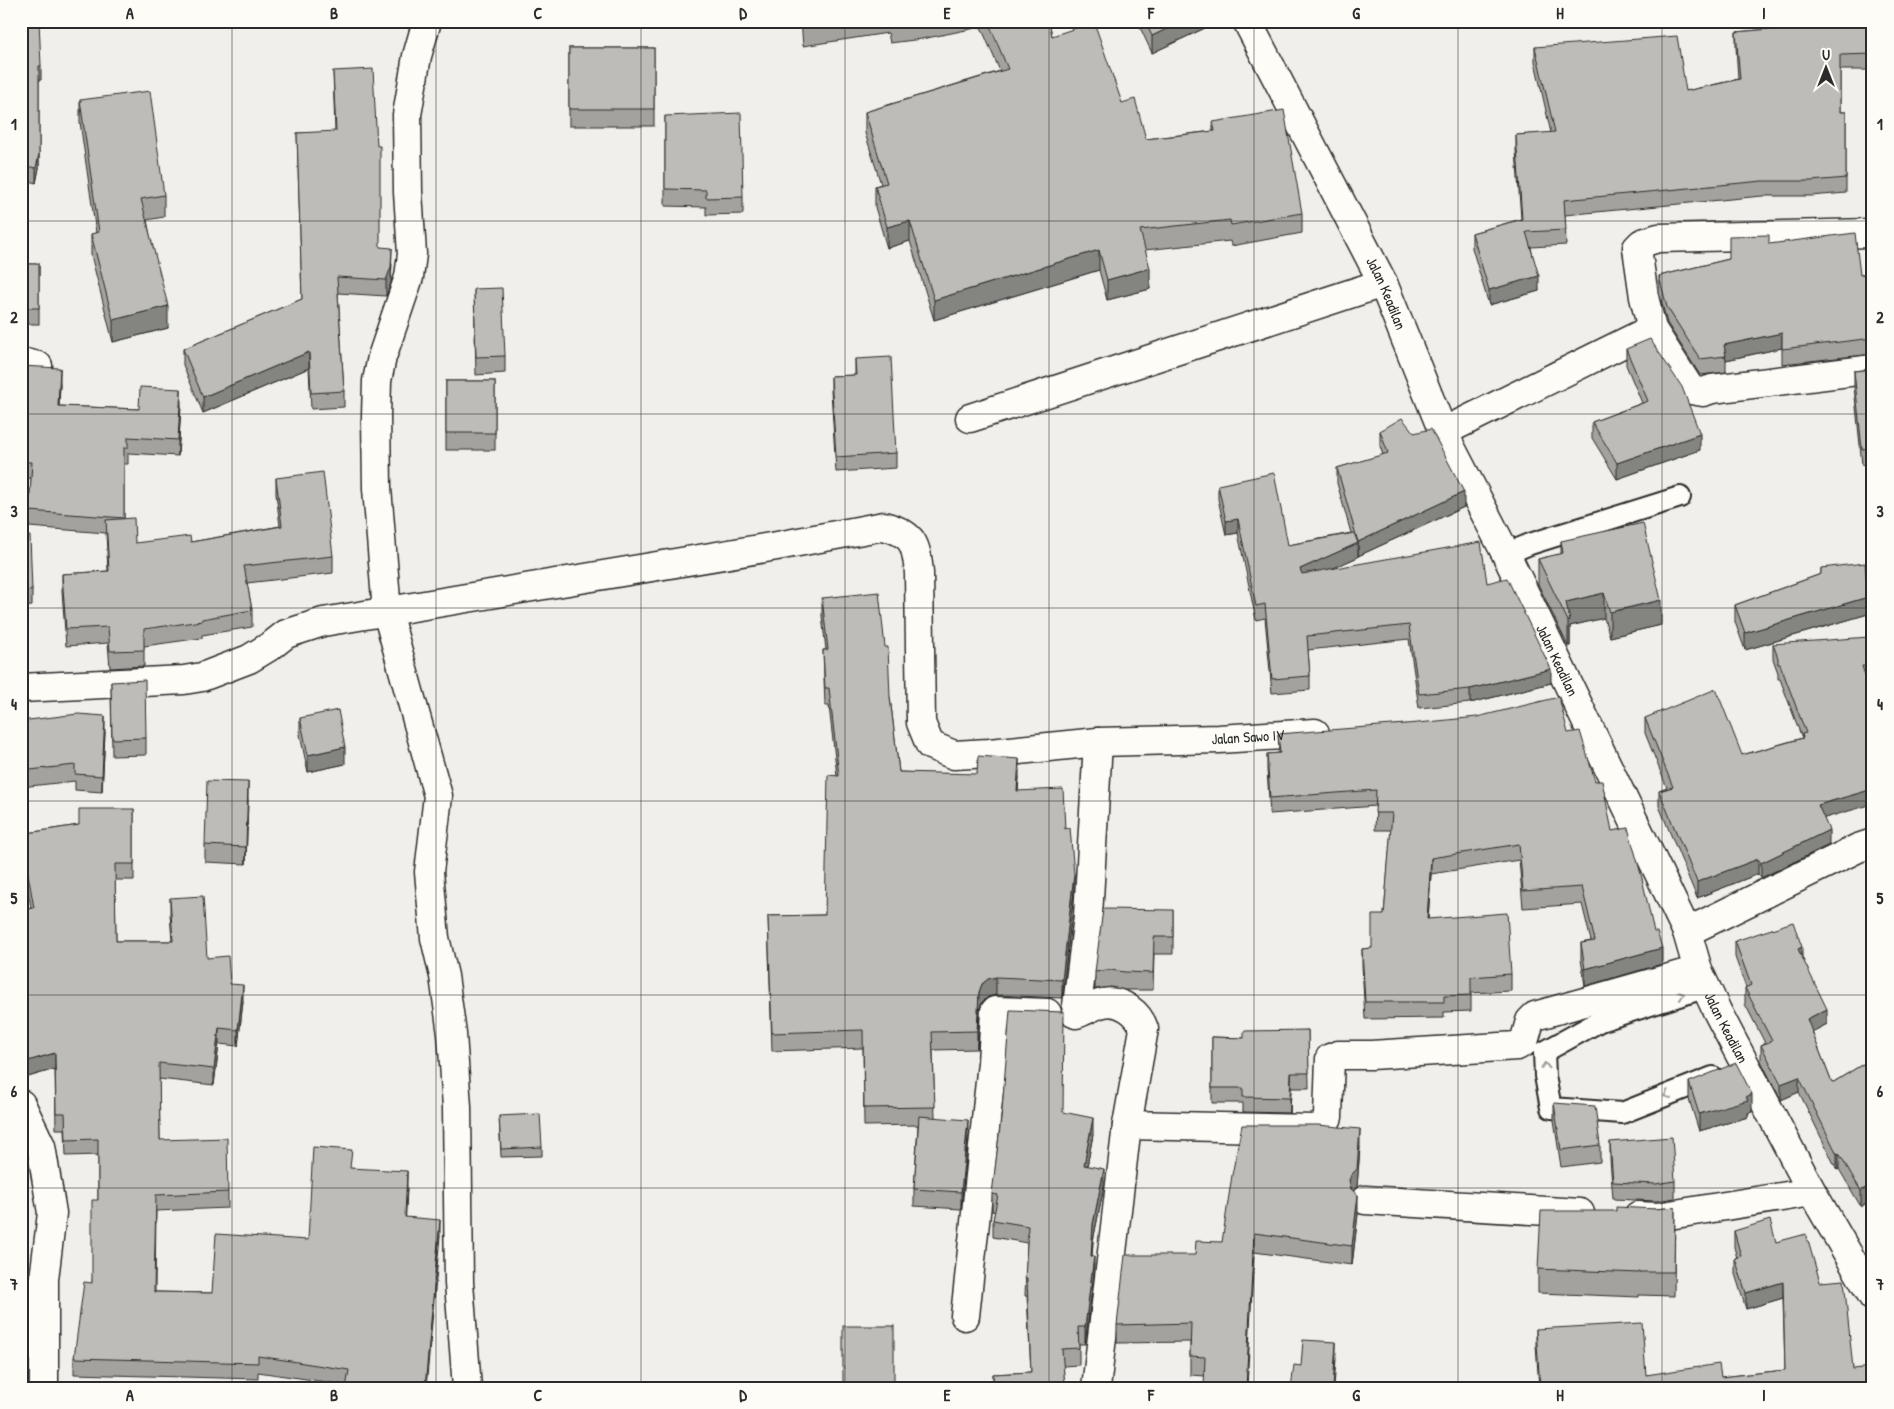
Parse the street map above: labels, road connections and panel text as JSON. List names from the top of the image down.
{
  "streets": {
    "street": ["Jalan Keadilan", "Jalan Sawo IV"]
  },
  "north": "top",
  "grid": {
    "columns": [
      "A",
      "B",
      "C",
      "D",
      "E",
      "F",
      "G",
      "H",
      "I"
    ],
    "rows": [
      "1",
      "2",
      "3",
      "4",
      "5",
      "6",
      "7"
    ]
  }
}
